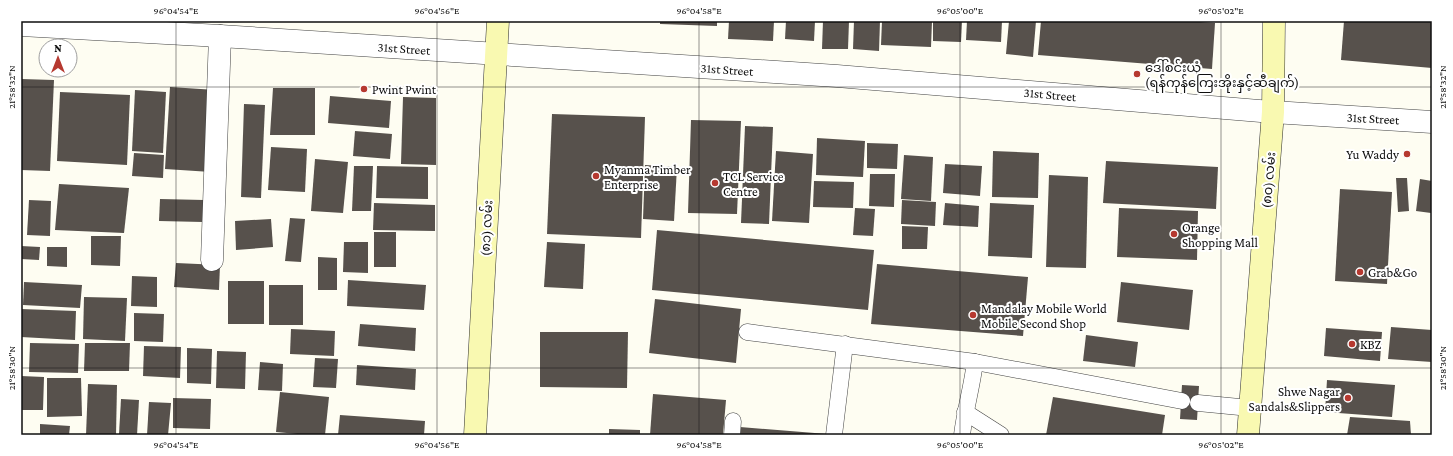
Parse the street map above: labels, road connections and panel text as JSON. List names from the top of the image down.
{
  "streets": {
    "main road": ["(၈၀) လမ်း", "(၈၁) လမ်း"],
    "street": ["31st Street"]
  },
  "crossings": [
    ["31st Street", "(၈၀) လမ်း"],
    ["31st Street", "(၈၁) လမ်း"]
  ],
  "places": [
    "ဒေါ်စင်းယုံ (ရန်ကုန်ကြေးအိုးနှင့်ဆီချက်)",
    "Pwint Pwint",
    "Yu Waddy",
    "Myanma Timber Enterprise",
    "TCL Service Centre",
    "Orange Shopping Mall",
    "Grab&Go",
    "Mandalay Mobile World Mobile Second Shop",
    "KBZ",
    "Shwe Nagar Sandals&Slippers"
  ],
  "north": "top",
  "coordinates": [
    "96°04'54\"E",
    "96°04'56\"E",
    "96°04'58\"E",
    "96°05'00\"E",
    "96°05'02\"E",
    "21°58'32\"N",
    "21°58'30\"N"
  ]
}
